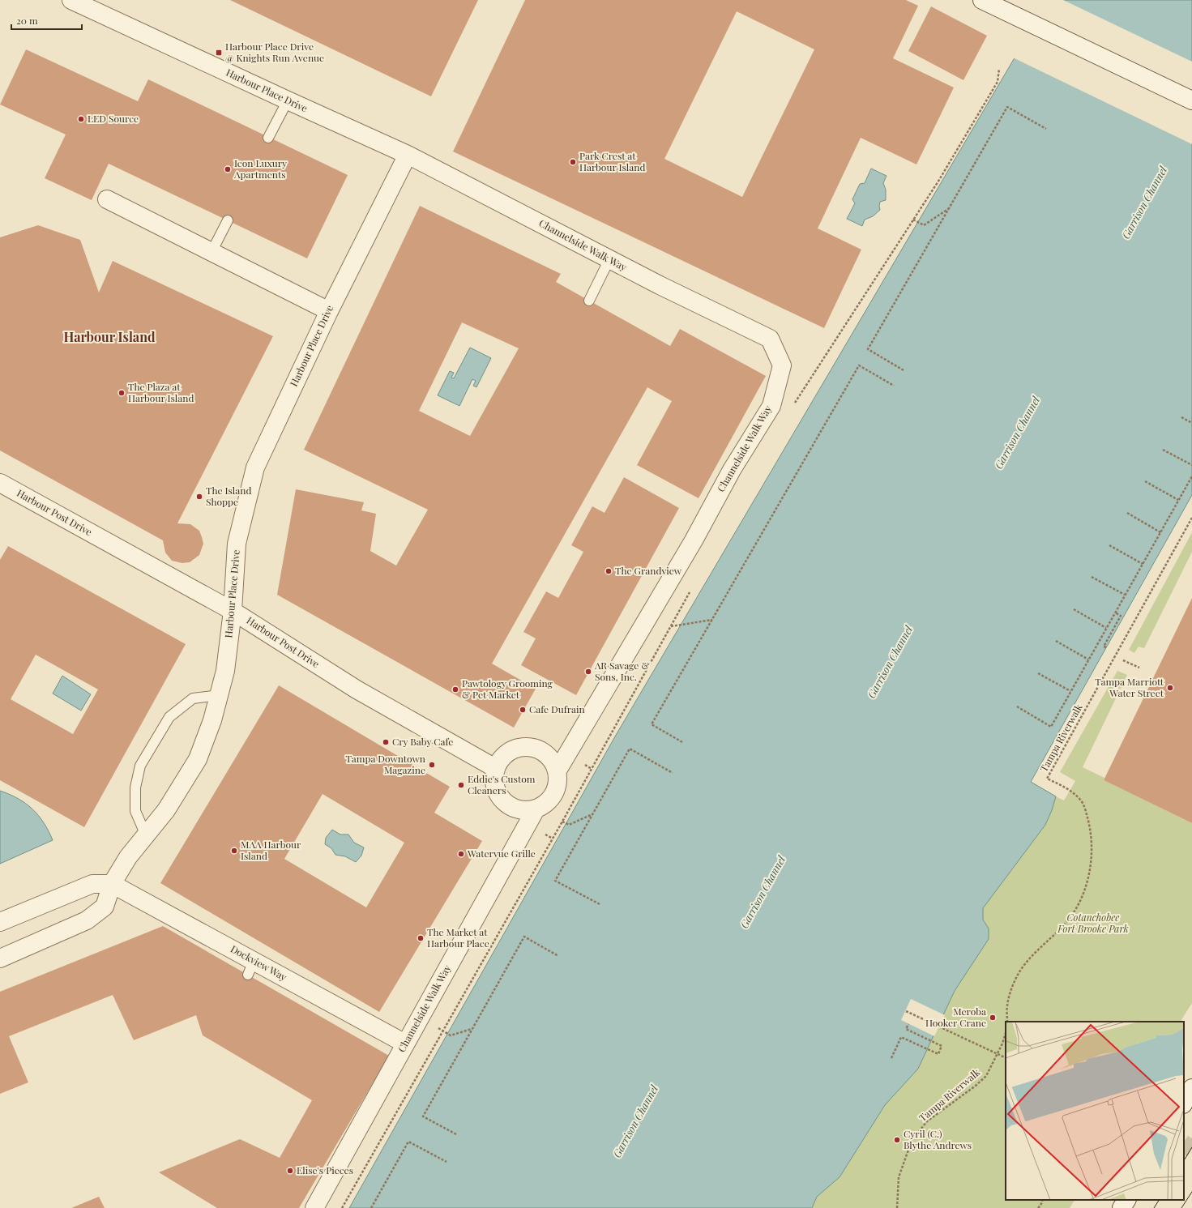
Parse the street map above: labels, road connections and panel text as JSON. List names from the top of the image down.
{
  "streets": {
    "street": [
      "Harbour Place Drive",
      "Channelside Walk Way",
      "Harbour Post Drive",
      "Dockview Way"
    ],
    "path": ["Tampa Riverwalk"]
  },
  "crossings": [
    ["Harbour Place Drive", "Channelside Walk Way"],
    ["Harbour Place Drive", "Harbour Post Drive"],
    ["Harbour Place Drive", "Dockview Way"],
    ["Channelside Walk Way", "Harbour Post Drive"],
    ["Channelside Walk Way", "Dockview Way"]
  ],
  "districts": ["Harbour Island"],
  "water": ["Garrison Channel"],
  "parks": ["Cotanchobee Fort Brooke Park"],
  "places": {
    "transit": ["Harbour Place Drive @ Knights Run Avenue"],
    "other": [
      "LED Source",
      "Park Crest at Harbour Island",
      "Icon Luxury Apartments",
      "The Plaza at Harbour Island",
      "The Island Shoppe",
      "The Grandview",
      "AR Savage & Sons, Inc.",
      "Tampa Marriott Water Street",
      "Pawtology Grooming & Pet Market",
      "Cafe Dufrain",
      "Cry Baby Cafe",
      "Tampa Downtown Magazine",
      "Eddie's Custom Cleaners",
      "MAA Harbour Island",
      "Watervue Grille",
      "The Market at Harbour Place",
      "Meroba Hooker Crane",
      "Cyril (C.) Blythe Andrews",
      "Elise's Pieces"
    ]
  },
  "scale_bar": "20 m"
}
